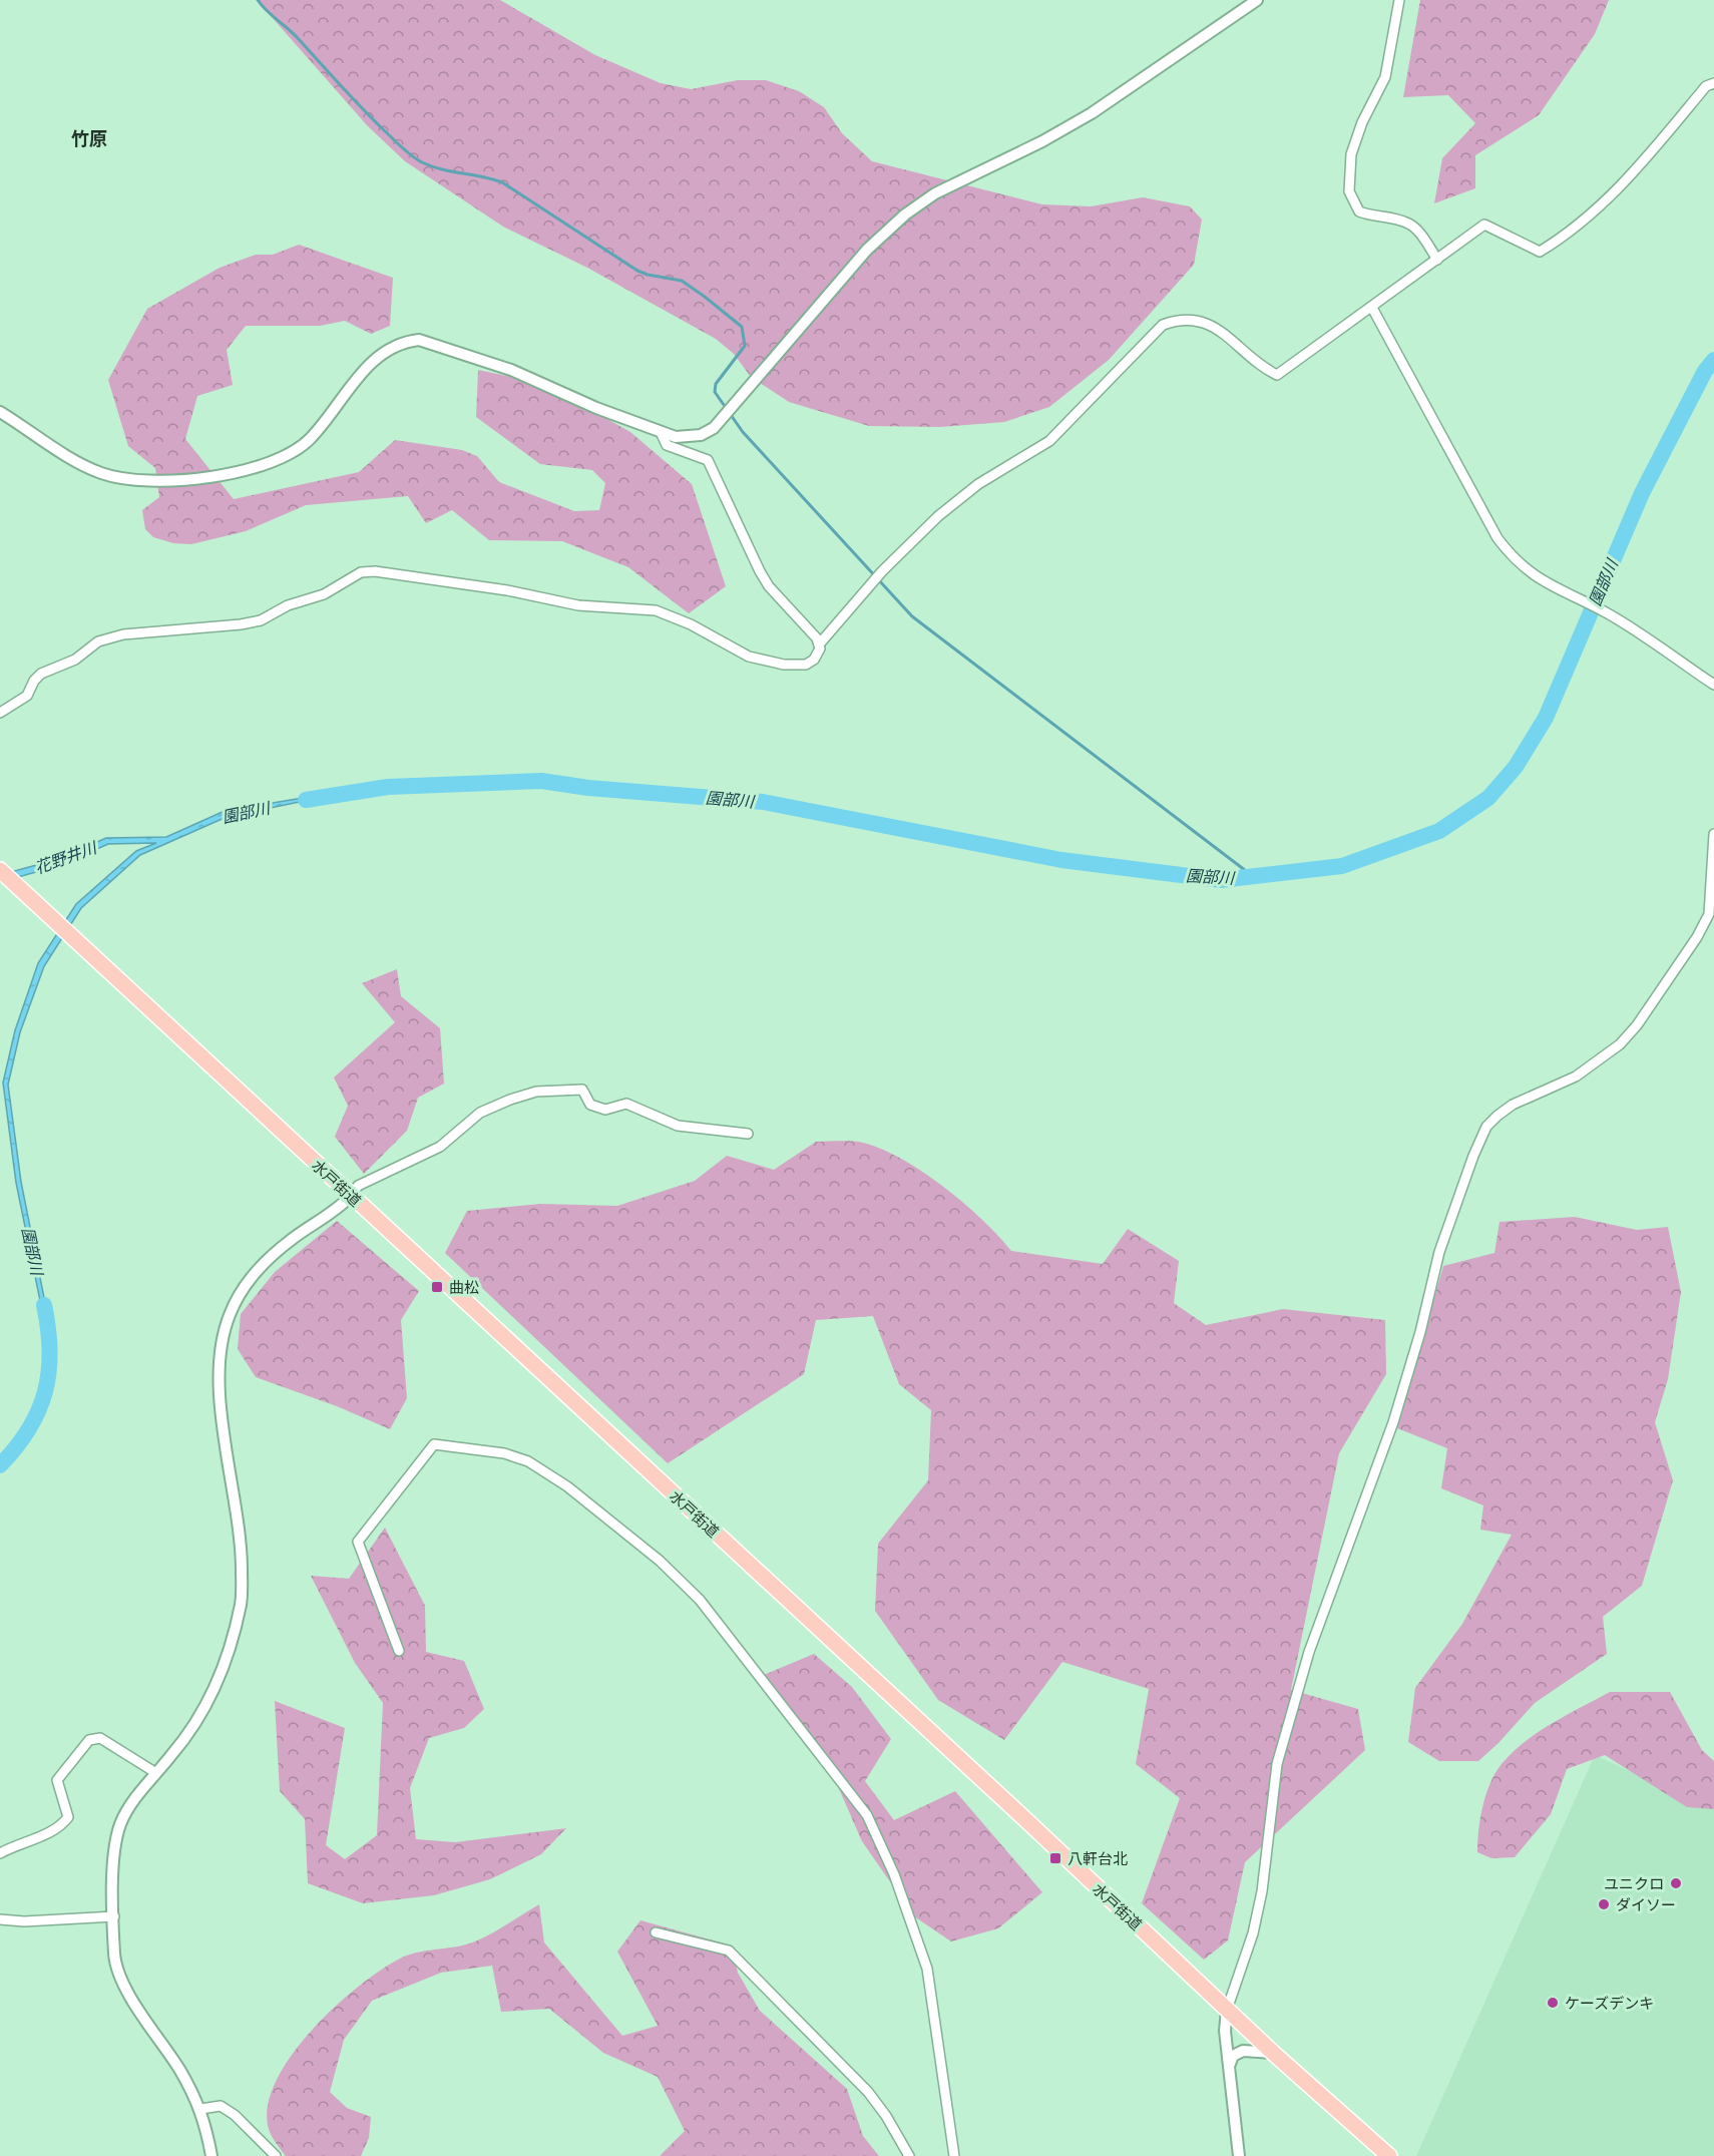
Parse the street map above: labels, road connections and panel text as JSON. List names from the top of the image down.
{
  "streets": {
    "highway": ["水戸街道"]
  },
  "districts": ["竹原"],
  "water": ["園部川", "花野井川"],
  "places": {
    "transit": ["曲松", "八軒台北"],
    "other": ["ユニクロ", "ダイソー", "ケーズデンキ"]
  }
}
